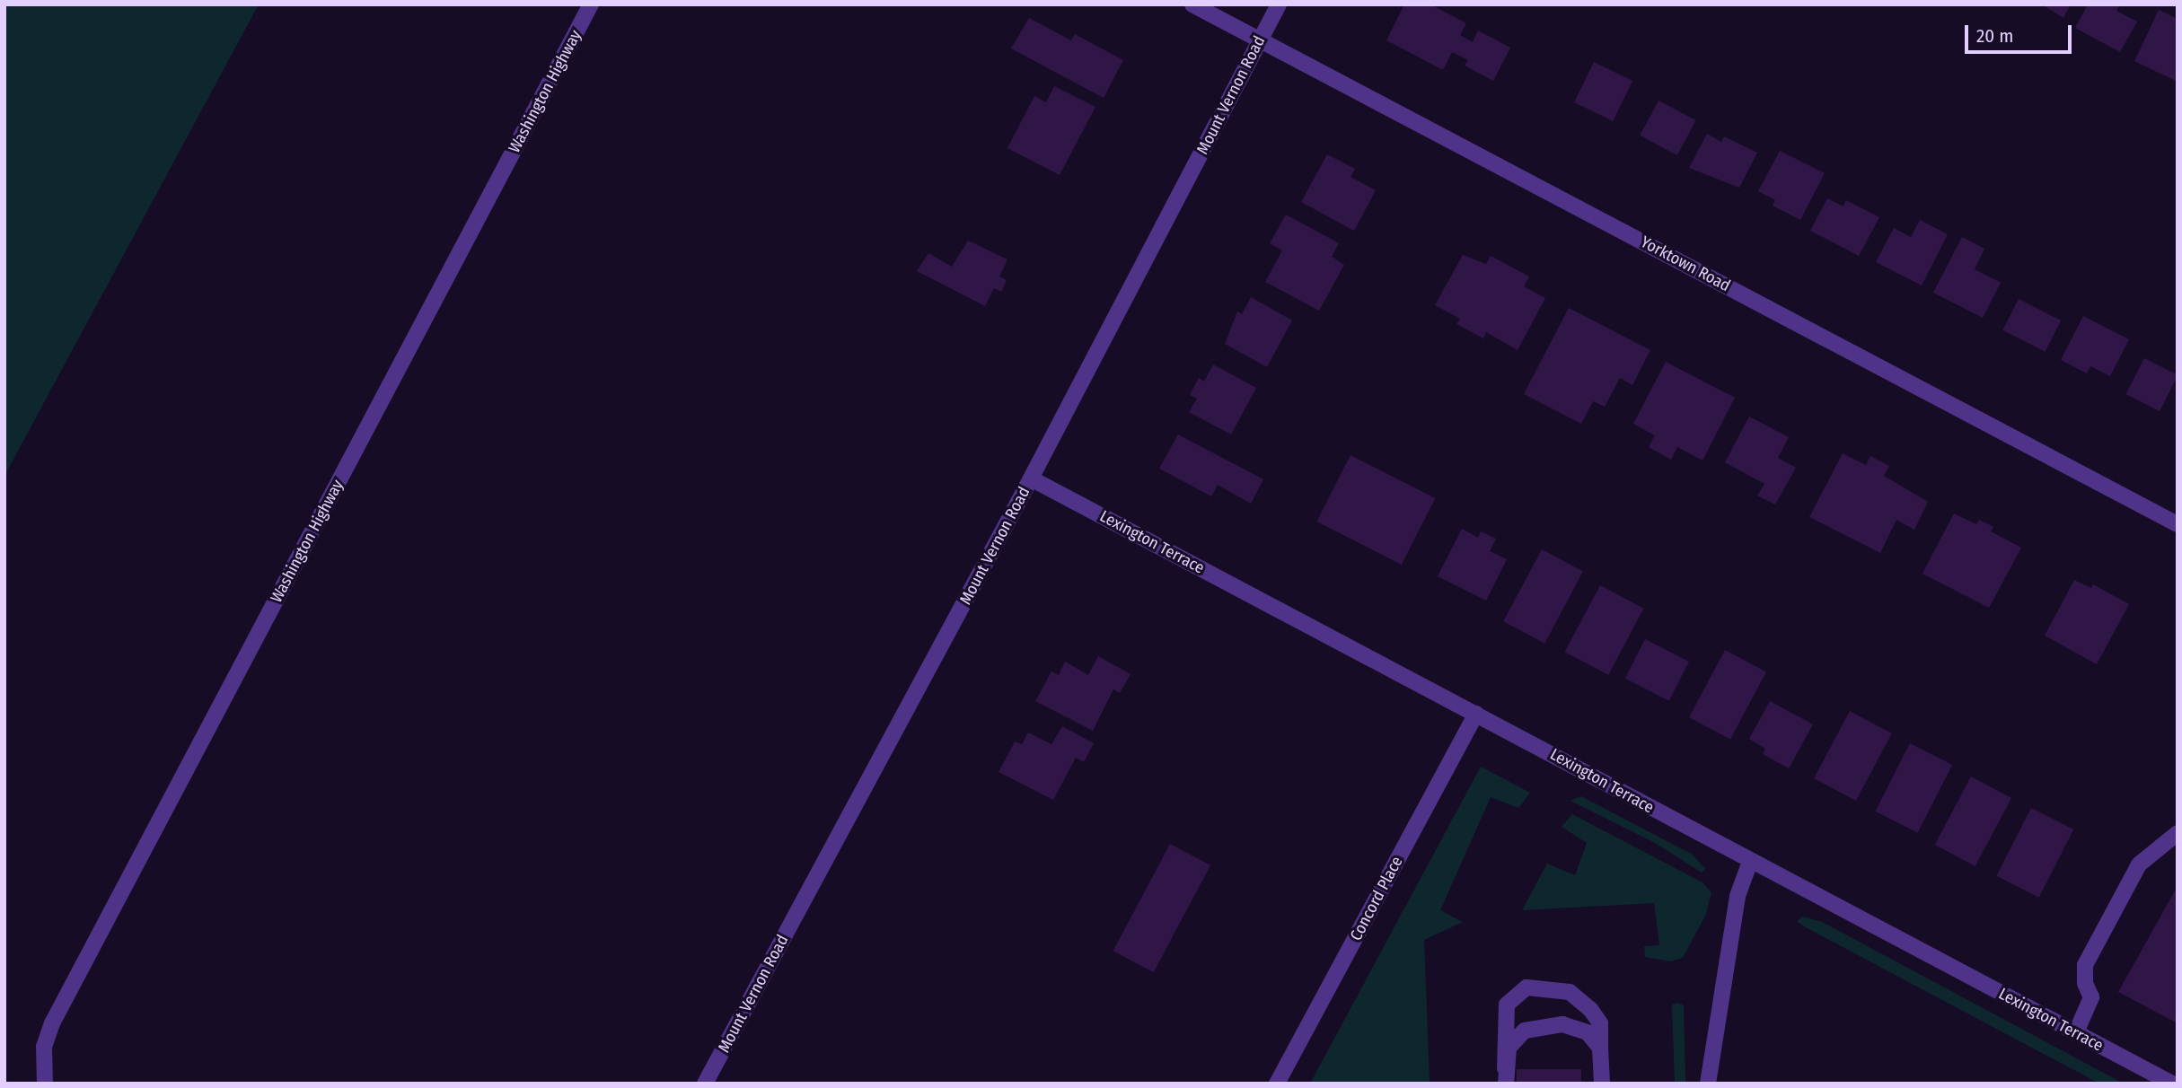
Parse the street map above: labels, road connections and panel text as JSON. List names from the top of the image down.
{
  "streets": {
    "street": [
      "Washington Highway",
      "Mount Vernon Road",
      "Yorktown Road",
      "Lexington Terrace",
      "Concord Place"
    ]
  },
  "crossings": [
    ["Mount Vernon Road", "Yorktown Road"],
    ["Mount Vernon Road", "Lexington Terrace"],
    ["Lexington Terrace", "Concord Place"]
  ],
  "scale_bar": "20 m"
}
